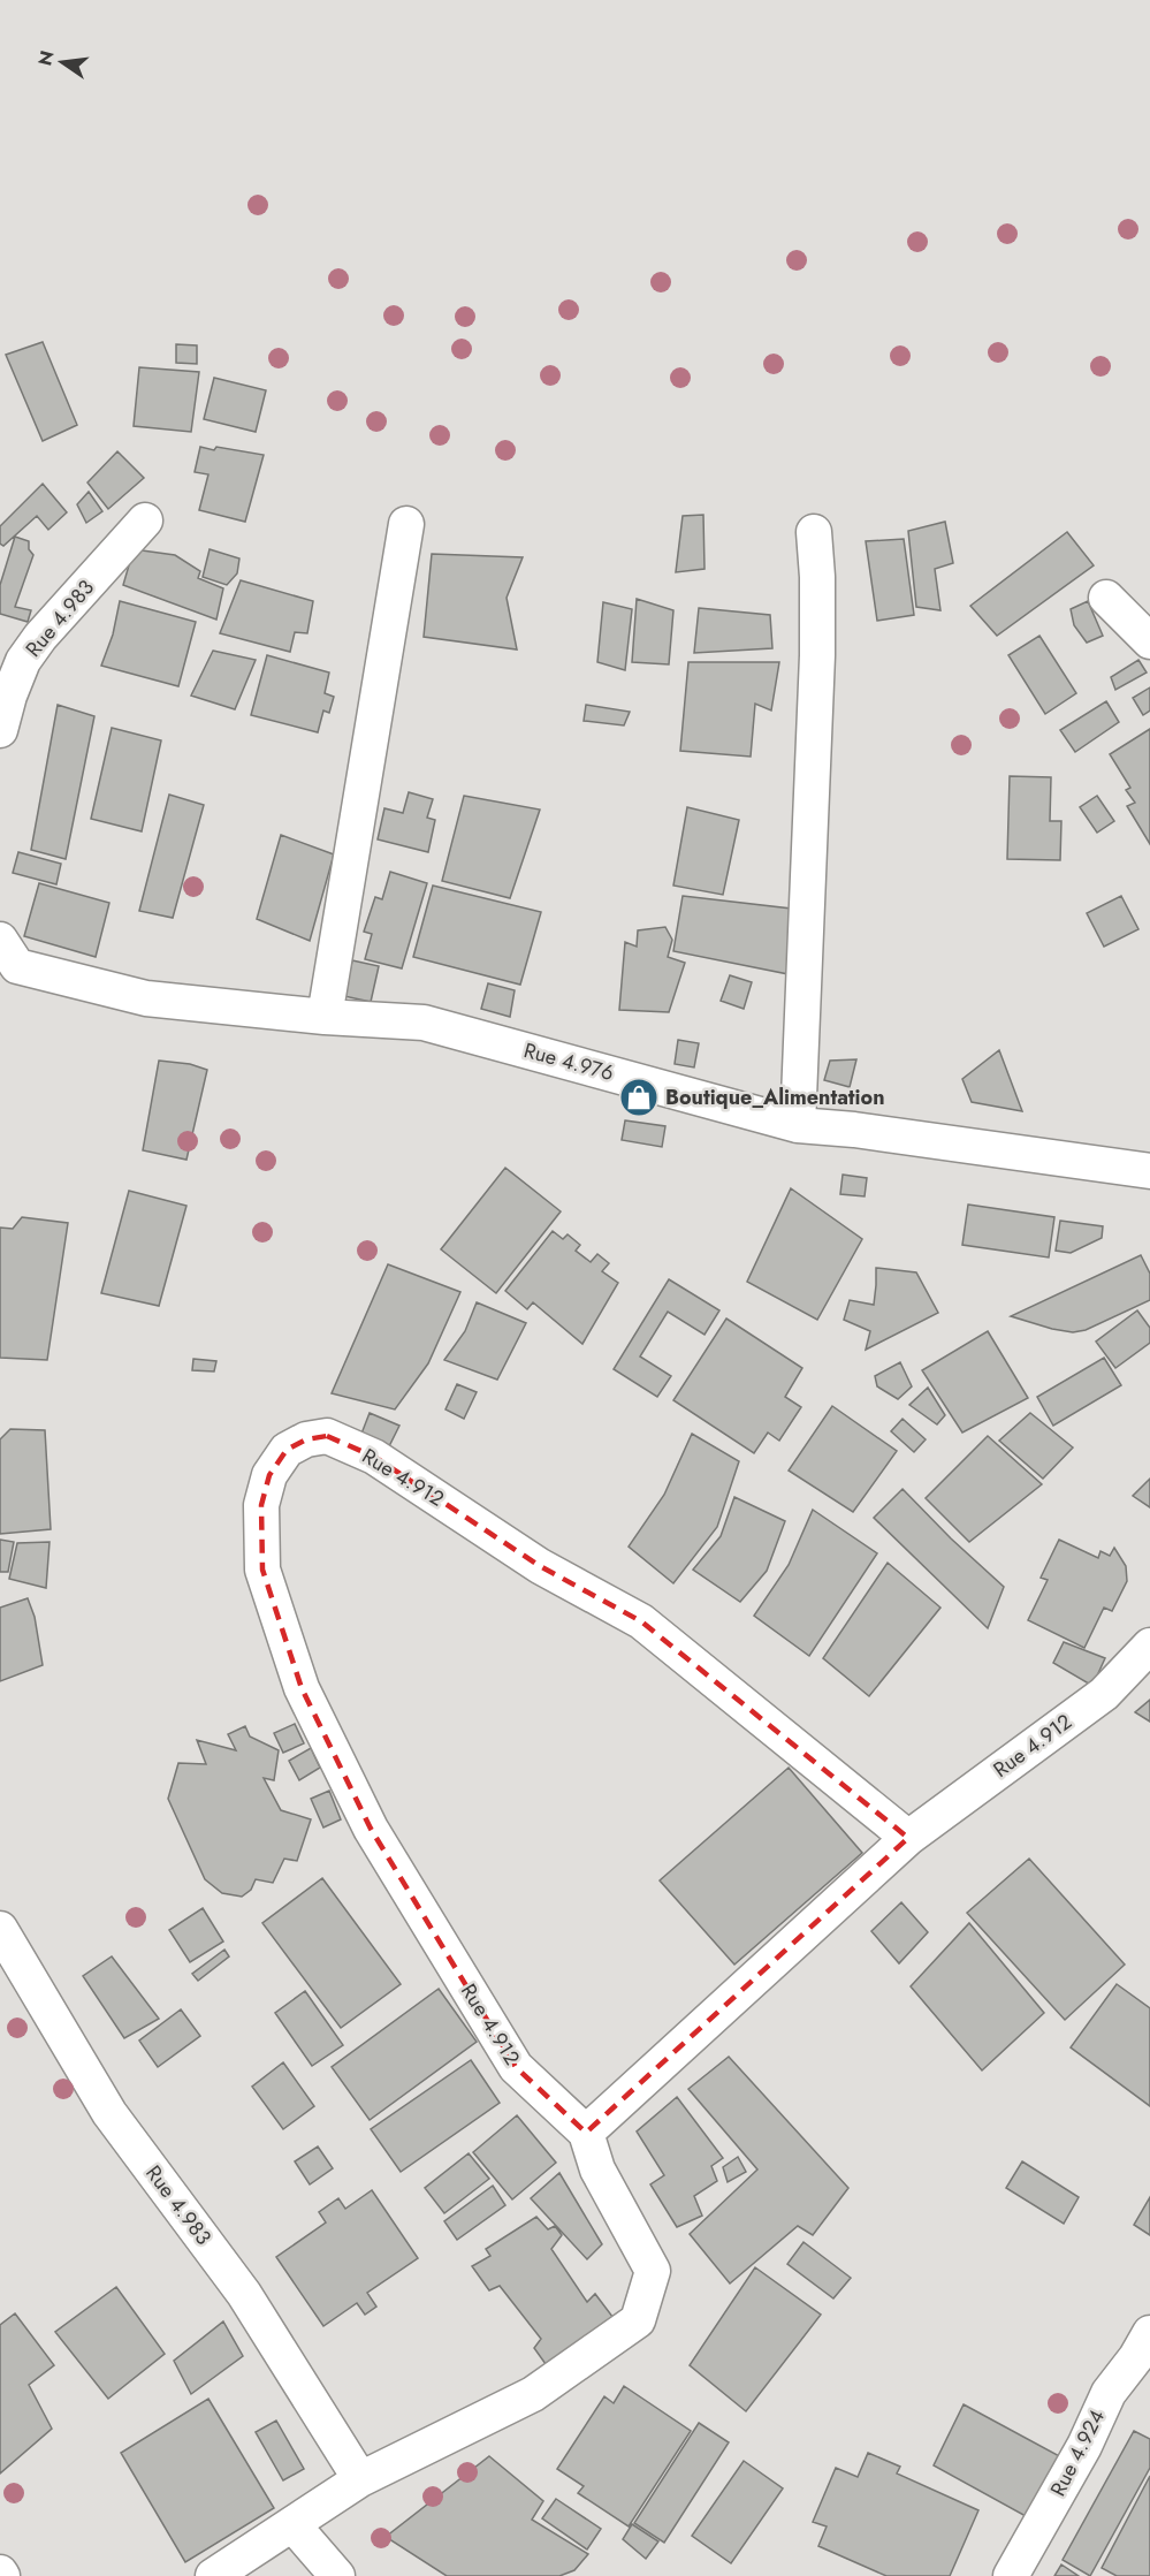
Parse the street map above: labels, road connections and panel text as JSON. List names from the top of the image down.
{
  "streets": {
    "street": [
      "Rue 4.983",
      "Rue 4.976",
      "Rue 4.912",
      "Rue 4.924"
    ]
  },
  "places": {
    "shop": ["Boutique_Alimentation"]
  },
  "north": "left"
}
